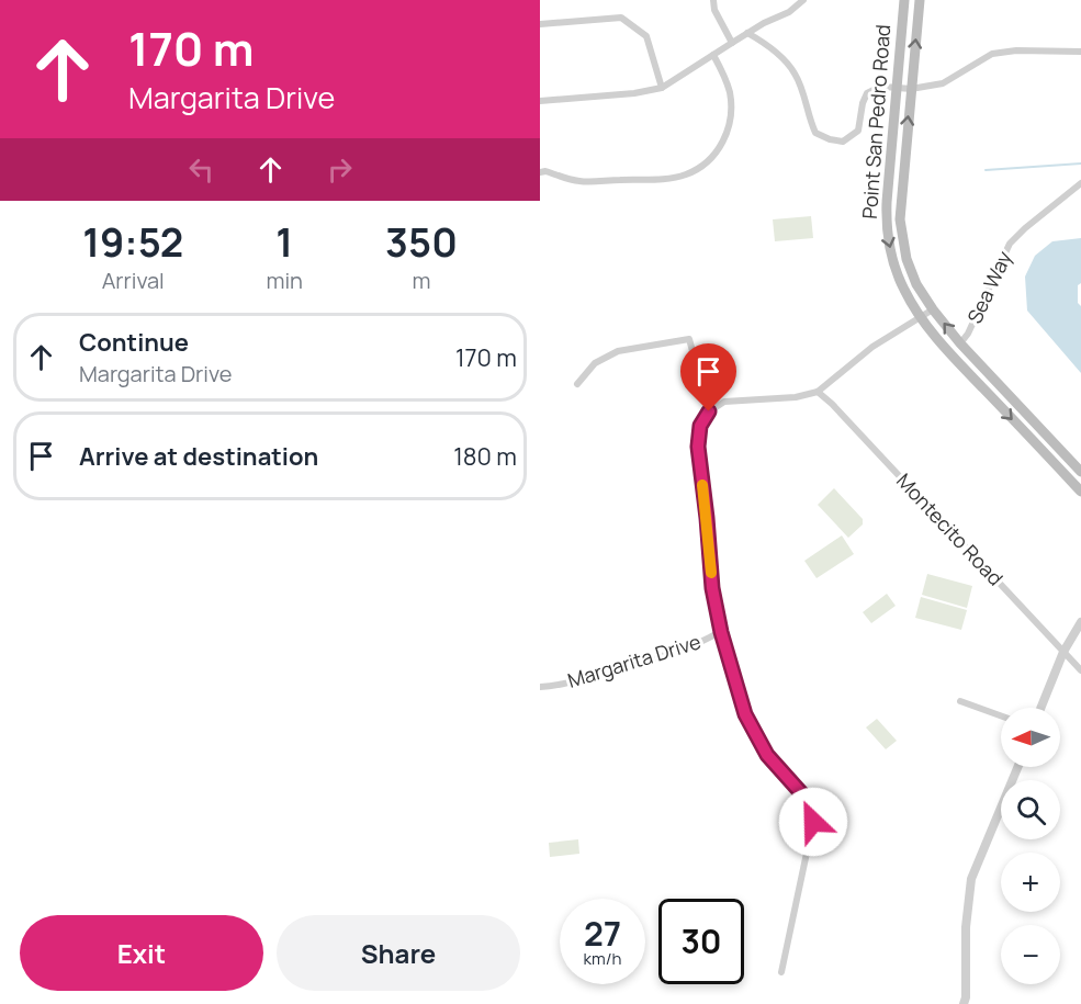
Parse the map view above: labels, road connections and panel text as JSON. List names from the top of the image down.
{
  "streets": {
    "main road": ["Point San Pedro Road"],
    "street": ["Sea Way", "Montecito Road", "Margarita Drive"]
  },
  "crossings": [
    ["Point San Pedro Road", "Sea Way"]
  ],
  "north": "left",
  "page": {
    "turn": ["170 m", "Margarita Drive"],
    "eta": [
      "19:52",
      "Arrival",
      "1",
      "min",
      "350",
      "m"
    ],
    "list": [
      {
        "name": "Continue",
        "note": "Margarita Drive",
        "value": "170 m"
      },
      {
        "name": "Arrive at destination",
        "value": "180 m"
      }
    ],
    "map_buttons": ["+", "−"],
    "speed": "27 km/h",
    "limit": "30",
    "buttons": ["Exit", "Share"]
  }
}
